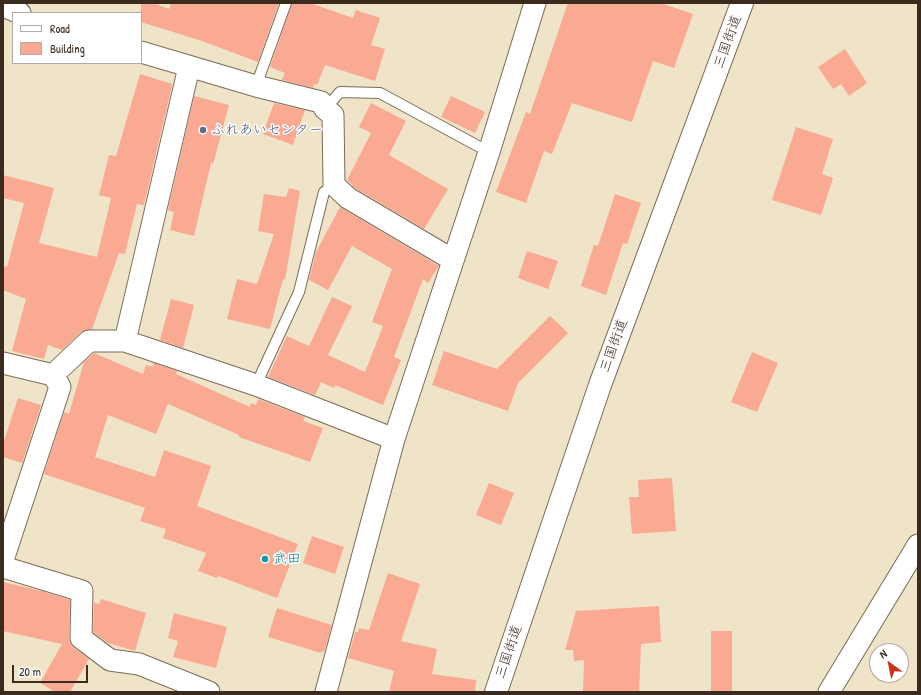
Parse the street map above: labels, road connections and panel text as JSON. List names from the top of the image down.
{
  "streets": {
    "highway": ["三国街道"]
  },
  "places": ["ふれあいセンター", "武田"],
  "legend": ["Road", "Building"],
  "scale_bar": "20 m",
  "north": "top left"
}
